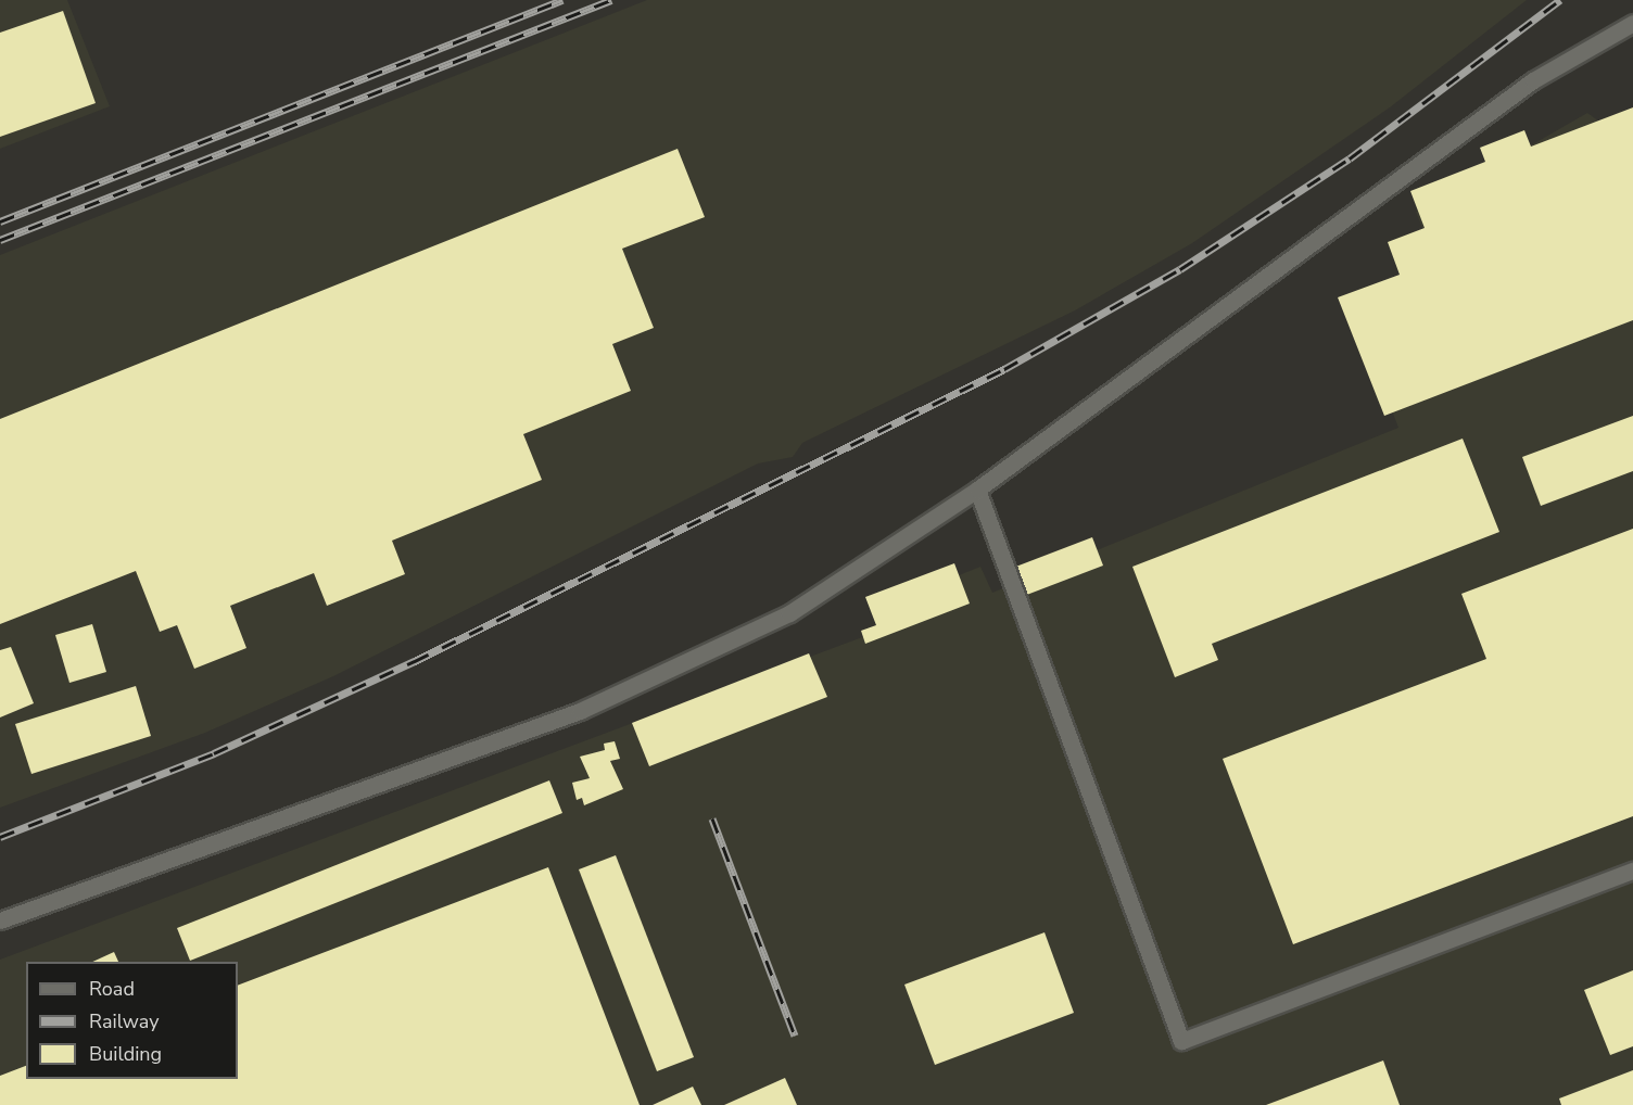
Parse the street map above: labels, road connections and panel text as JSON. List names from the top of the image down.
{
  "legend": ["Road", "Railway", "Building"]
}
